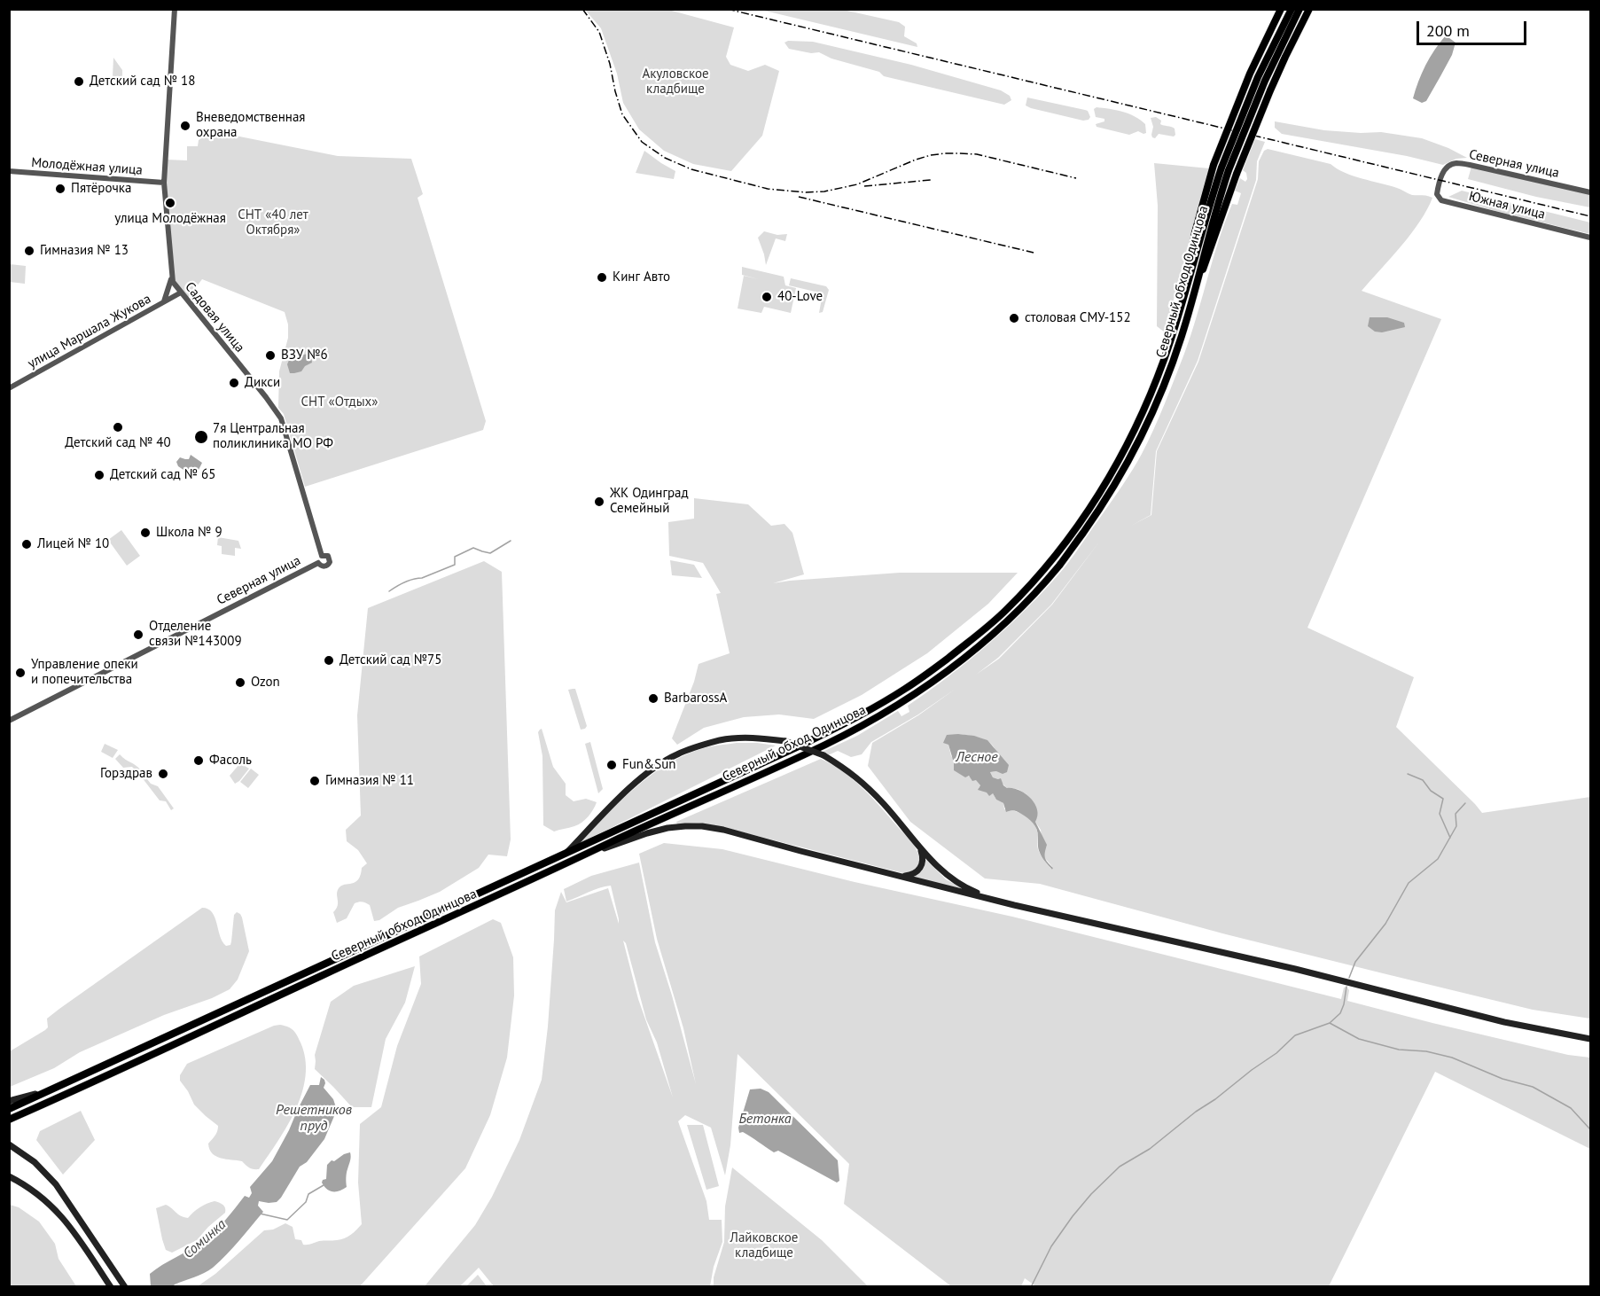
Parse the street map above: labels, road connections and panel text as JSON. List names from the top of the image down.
{
  "streets": {
    "main road": ["Северный обход Одинцова"],
    "street": [
      "Северная улица",
      "Молодёжная улица",
      "Южная улица",
      "Садовая улица",
      "улица Маршала Жукова"
    ]
  },
  "crossings": [
    ["Северная улица", "Южная улица"],
    ["Северная улица", "Садовая улица"],
    ["Молодёжная улица", "Садовая улица"],
    ["Садовая улица", "улица Маршала Жукова"]
  ],
  "water": [
    "Лесное",
    "Решетников пруд",
    "Бетонка",
    "Соминка"
  ],
  "parks": [
    "Акуловское кладбище",
    "СНТ «40 лет Октября»",
    "СНТ «Отдых»",
    "Лайковское кладбище"
  ],
  "places": [
    "Детский сад № 18",
    "Вневедомственная охрана",
    "Пятёрочка",
    "улица Молодёжная",
    "Гимназия № 13",
    "Кинг Авто",
    "40-Love",
    "столовая СМУ-152",
    "ВЗУ №6",
    "Дикси",
    "Детский сад № 40",
    "7я Центральная поликлиника МО РФ",
    "Детский сад № 65",
    "ЖК Одинград Семейный",
    "Школа № 9",
    "Лицей № 10",
    "Отделение связи №143009",
    "Детский сад №75",
    "Управление опеки и попечительства",
    "Ozon",
    "BarbarossA",
    "Фасоль",
    "Fun&Sun",
    "Горздрав",
    "Гимназия № 11"
  ],
  "scale_bar": "200 m"
}
